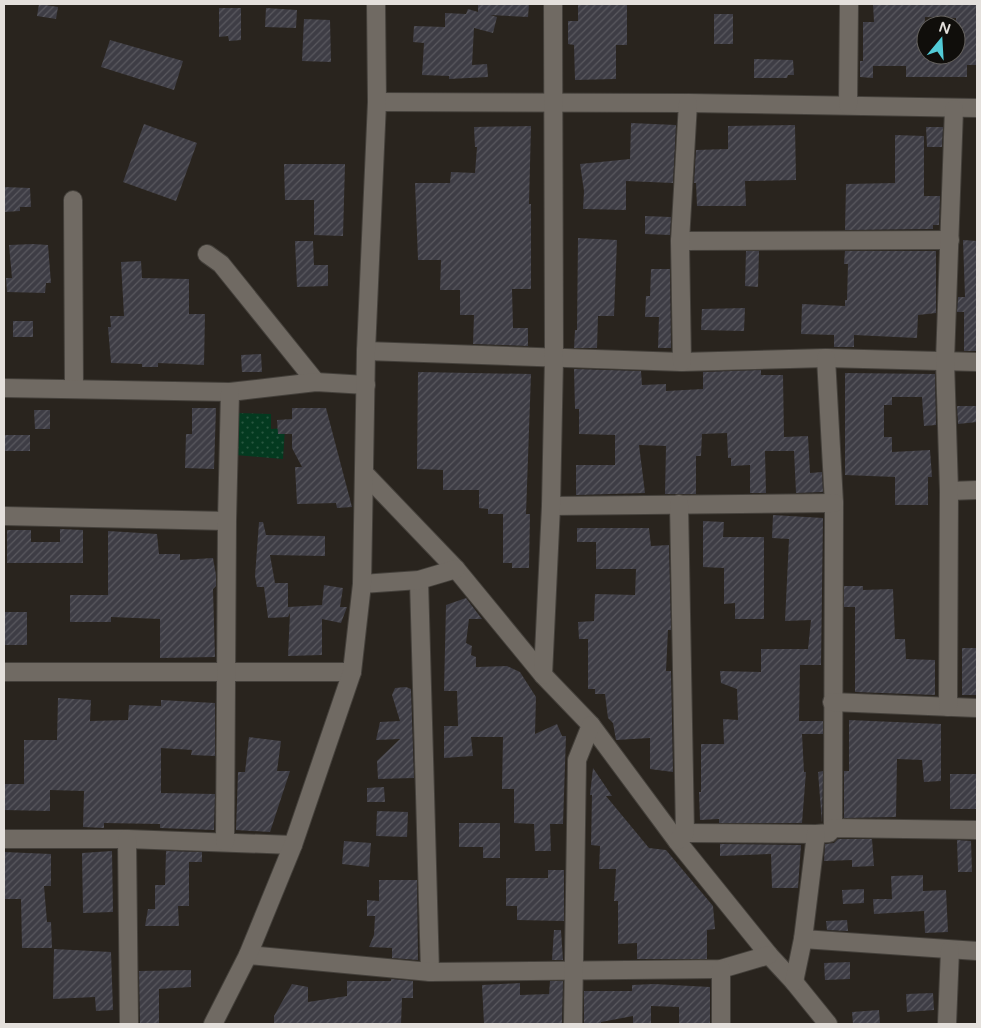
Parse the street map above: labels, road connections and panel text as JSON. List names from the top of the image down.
{
  "north": "top"
}
